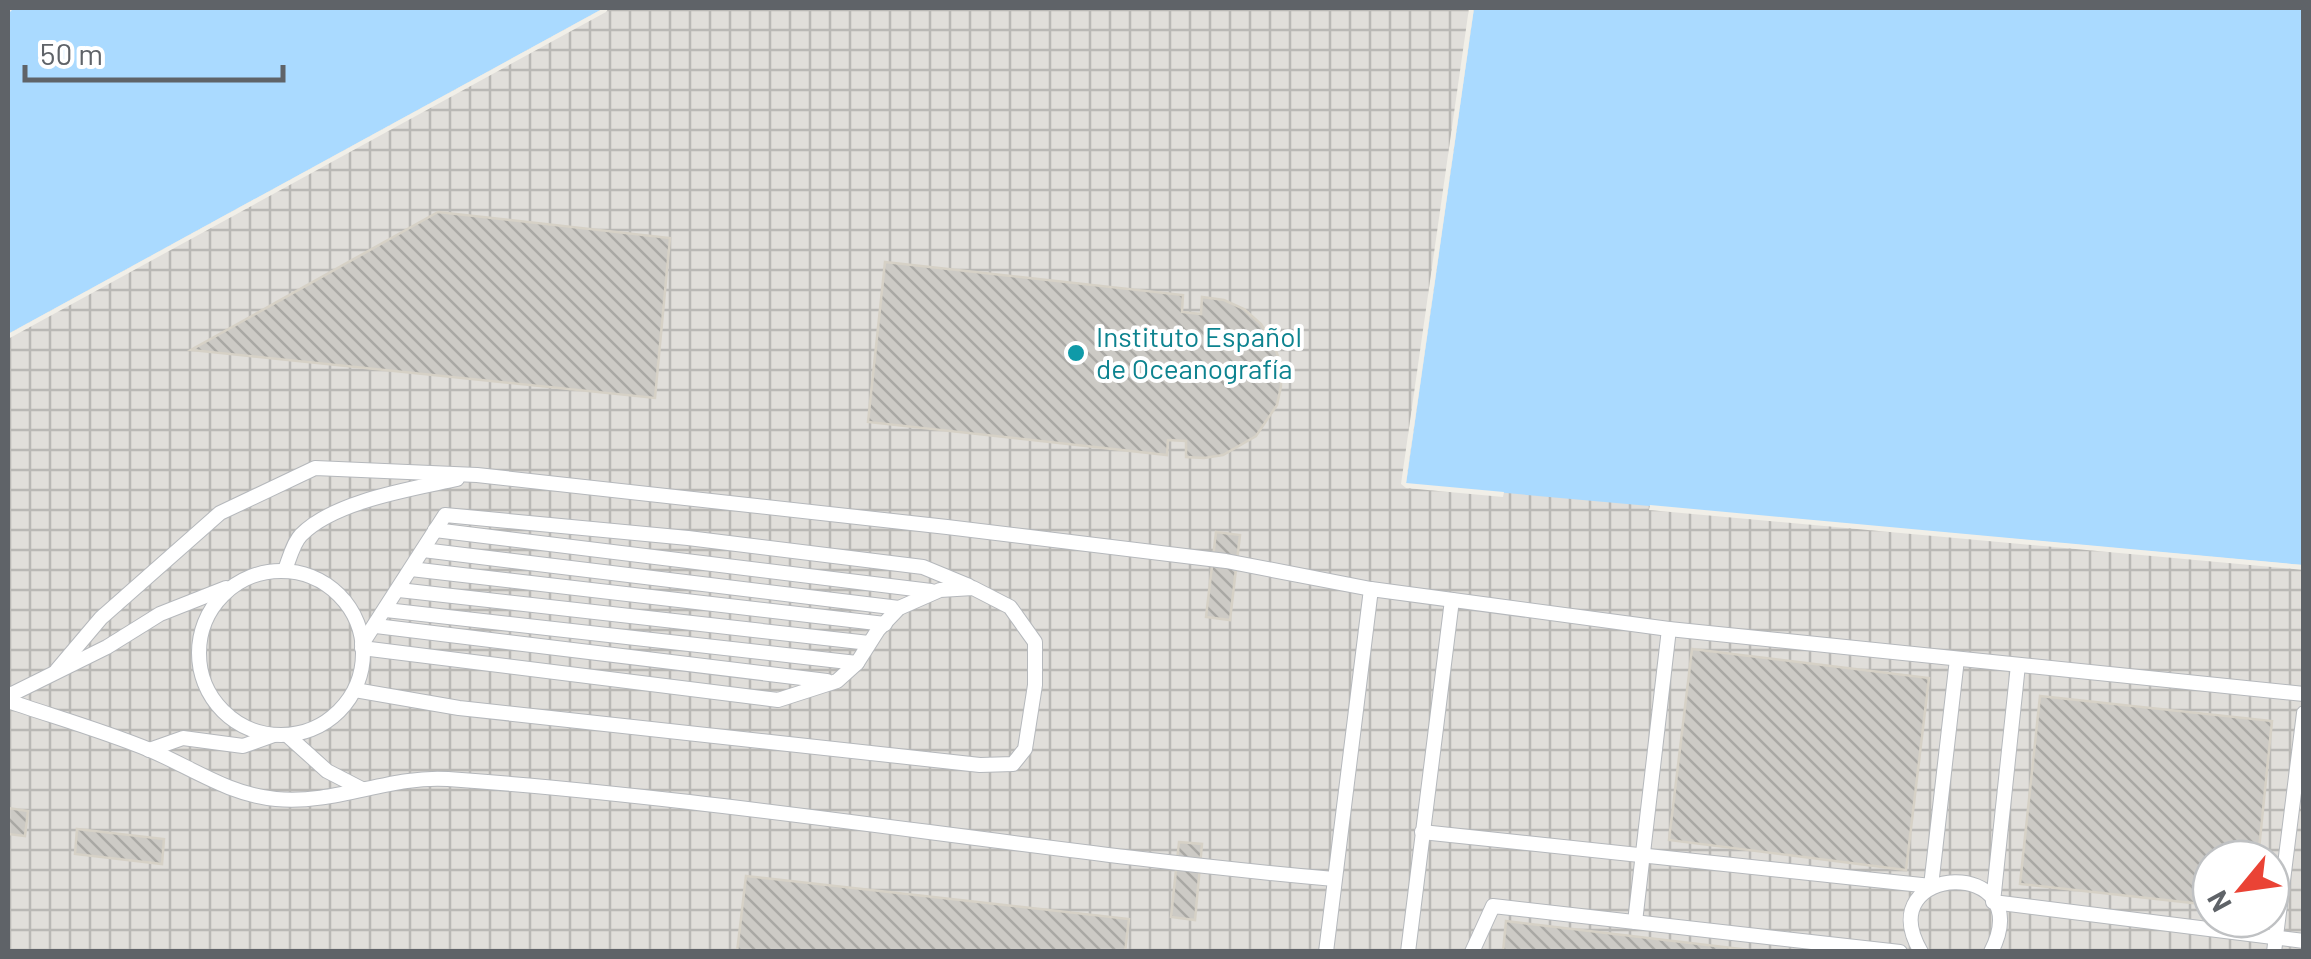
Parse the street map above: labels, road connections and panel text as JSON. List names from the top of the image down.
{
  "places": ["Instituto Español de Oceanografía"],
  "scale_bar": "50 m",
  "north": "bottom left"
}
